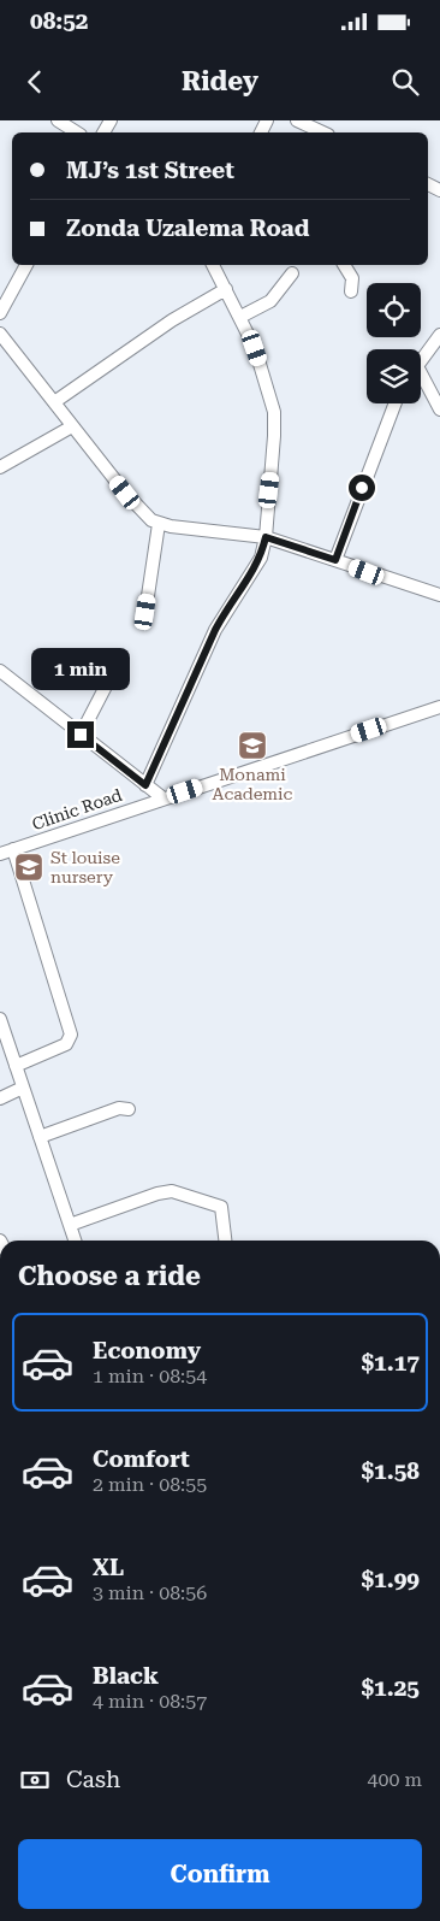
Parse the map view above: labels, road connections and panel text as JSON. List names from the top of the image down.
{
  "streets": {
    "street": ["Clinic Road"]
  },
  "places": {
    "school or university": ["Monami Academic", "St louise nursery"]
  },
  "page": {
    "status": "08:52",
    "header": "Ridey",
    "banner": ["MJ’s 1st Street", "Zonda Uzalema Road"],
    "bubble": "1 min",
    "heading": "Choose a ride",
    "list": [
      {
        "name": "Economy",
        "note": "1 min · 08:54",
        "value": "$1.17"
      },
      {
        "name": "Comfort",
        "note": "2 min · 08:55",
        "value": "$1.58"
      },
      {
        "name": "XL",
        "note": "3 min · 08:56",
        "value": "$1.99"
      },
      {
        "name": "Black",
        "note": "4 min · 08:57",
        "value": "$1.25"
      }
    ],
    "pay": ["Cash", "400 m"],
    "buttons": "Confirm"
  }
}
